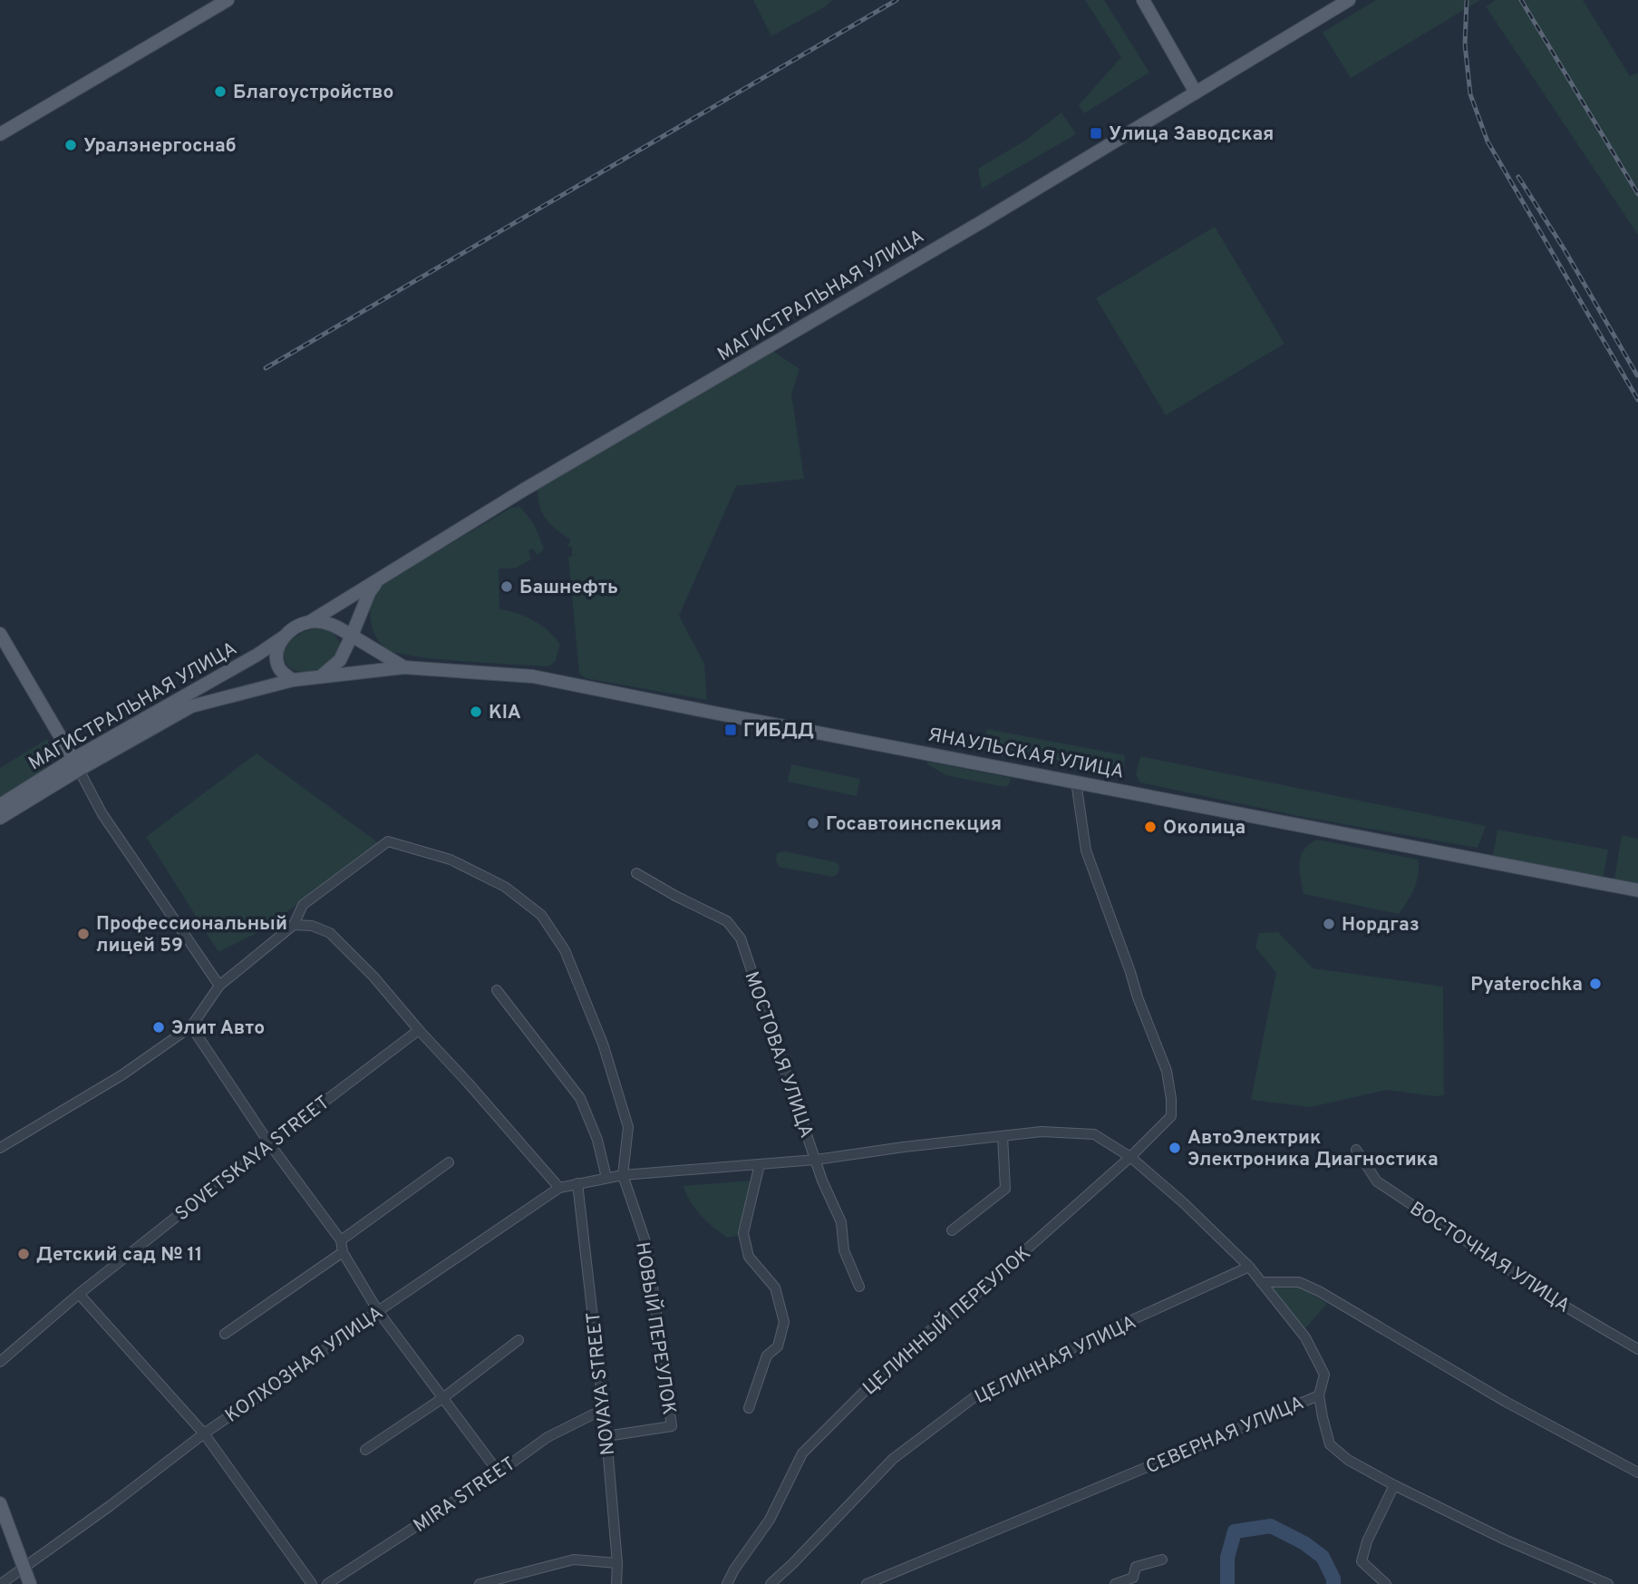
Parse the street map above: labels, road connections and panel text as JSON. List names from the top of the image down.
{
  "streets": {
    "main road": ["МАГИСТРАЛЬНАЯ УЛИЦА", "ЯНАУЛЬСКАЯ УЛИЦА"],
    "street": [
      "МОСТОВАЯ УЛИЦА",
      "SOVETSKAYA STREET",
      "ВОСТОЧНАЯ УЛИЦА",
      "ЦЕЛИННЫЙ ПЕРЕУЛОК",
      "НОВЫЙ ПЕРЕУЛОК",
      "ЦЕЛИННАЯ УЛИЦА",
      "КОЛХОЗНАЯ УЛИЦА",
      "NOVAYA STREET",
      "СЕВЕРНАЯ УЛИЦА",
      "MIRA STREET"
    ]
  },
  "crossings": [
    ["МАГИСТРАЛЬНАЯ УЛИЦА", "ЯНАУЛЬСКАЯ УЛИЦА"],
    ["ЯНАУЛЬСКАЯ УЛИЦА", "ЦЕЛИННЫЙ ПЕРЕУЛОК"],
    ["МОСТОВАЯ УЛИЦА", "КОЛХОЗНАЯ УЛИЦА"],
    ["ЦЕЛИННЫЙ ПЕРЕУЛОК", "КОЛХОЗНАЯ УЛИЦА"],
    ["НОВЫЙ ПЕРЕУЛОК", "КОЛХОЗНАЯ УЛИЦА"],
    ["НОВЫЙ ПЕРЕУЛОК", "NOVAYA STREET"],
    ["ЦЕЛИННАЯ УЛИЦА", "КОЛХОЗНАЯ УЛИЦА"],
    ["КОЛХОЗНАЯ УЛИЦА", "NOVAYA STREET"],
    ["КОЛХОЗНАЯ УЛИЦА", "СЕВЕРНАЯ УЛИЦА"],
    ["NOVAYA STREET", "MIRA STREET"]
  ],
  "places": {
    "other": [
      "Благоустройство",
      "Уралэнергоснаб",
      "Башнефть",
      "KIA",
      "Госавтоинспекция",
      "Околица",
      "Нордгаз",
      "Профессиональный лицей 59",
      "Pyaterochka",
      "Элит Авто",
      "АвтоЭлектрик Электроника Диагностика",
      "Детский сад № 11"
    ],
    "transit": ["Улица Заводская", "ГИБДД"]
  }
}
